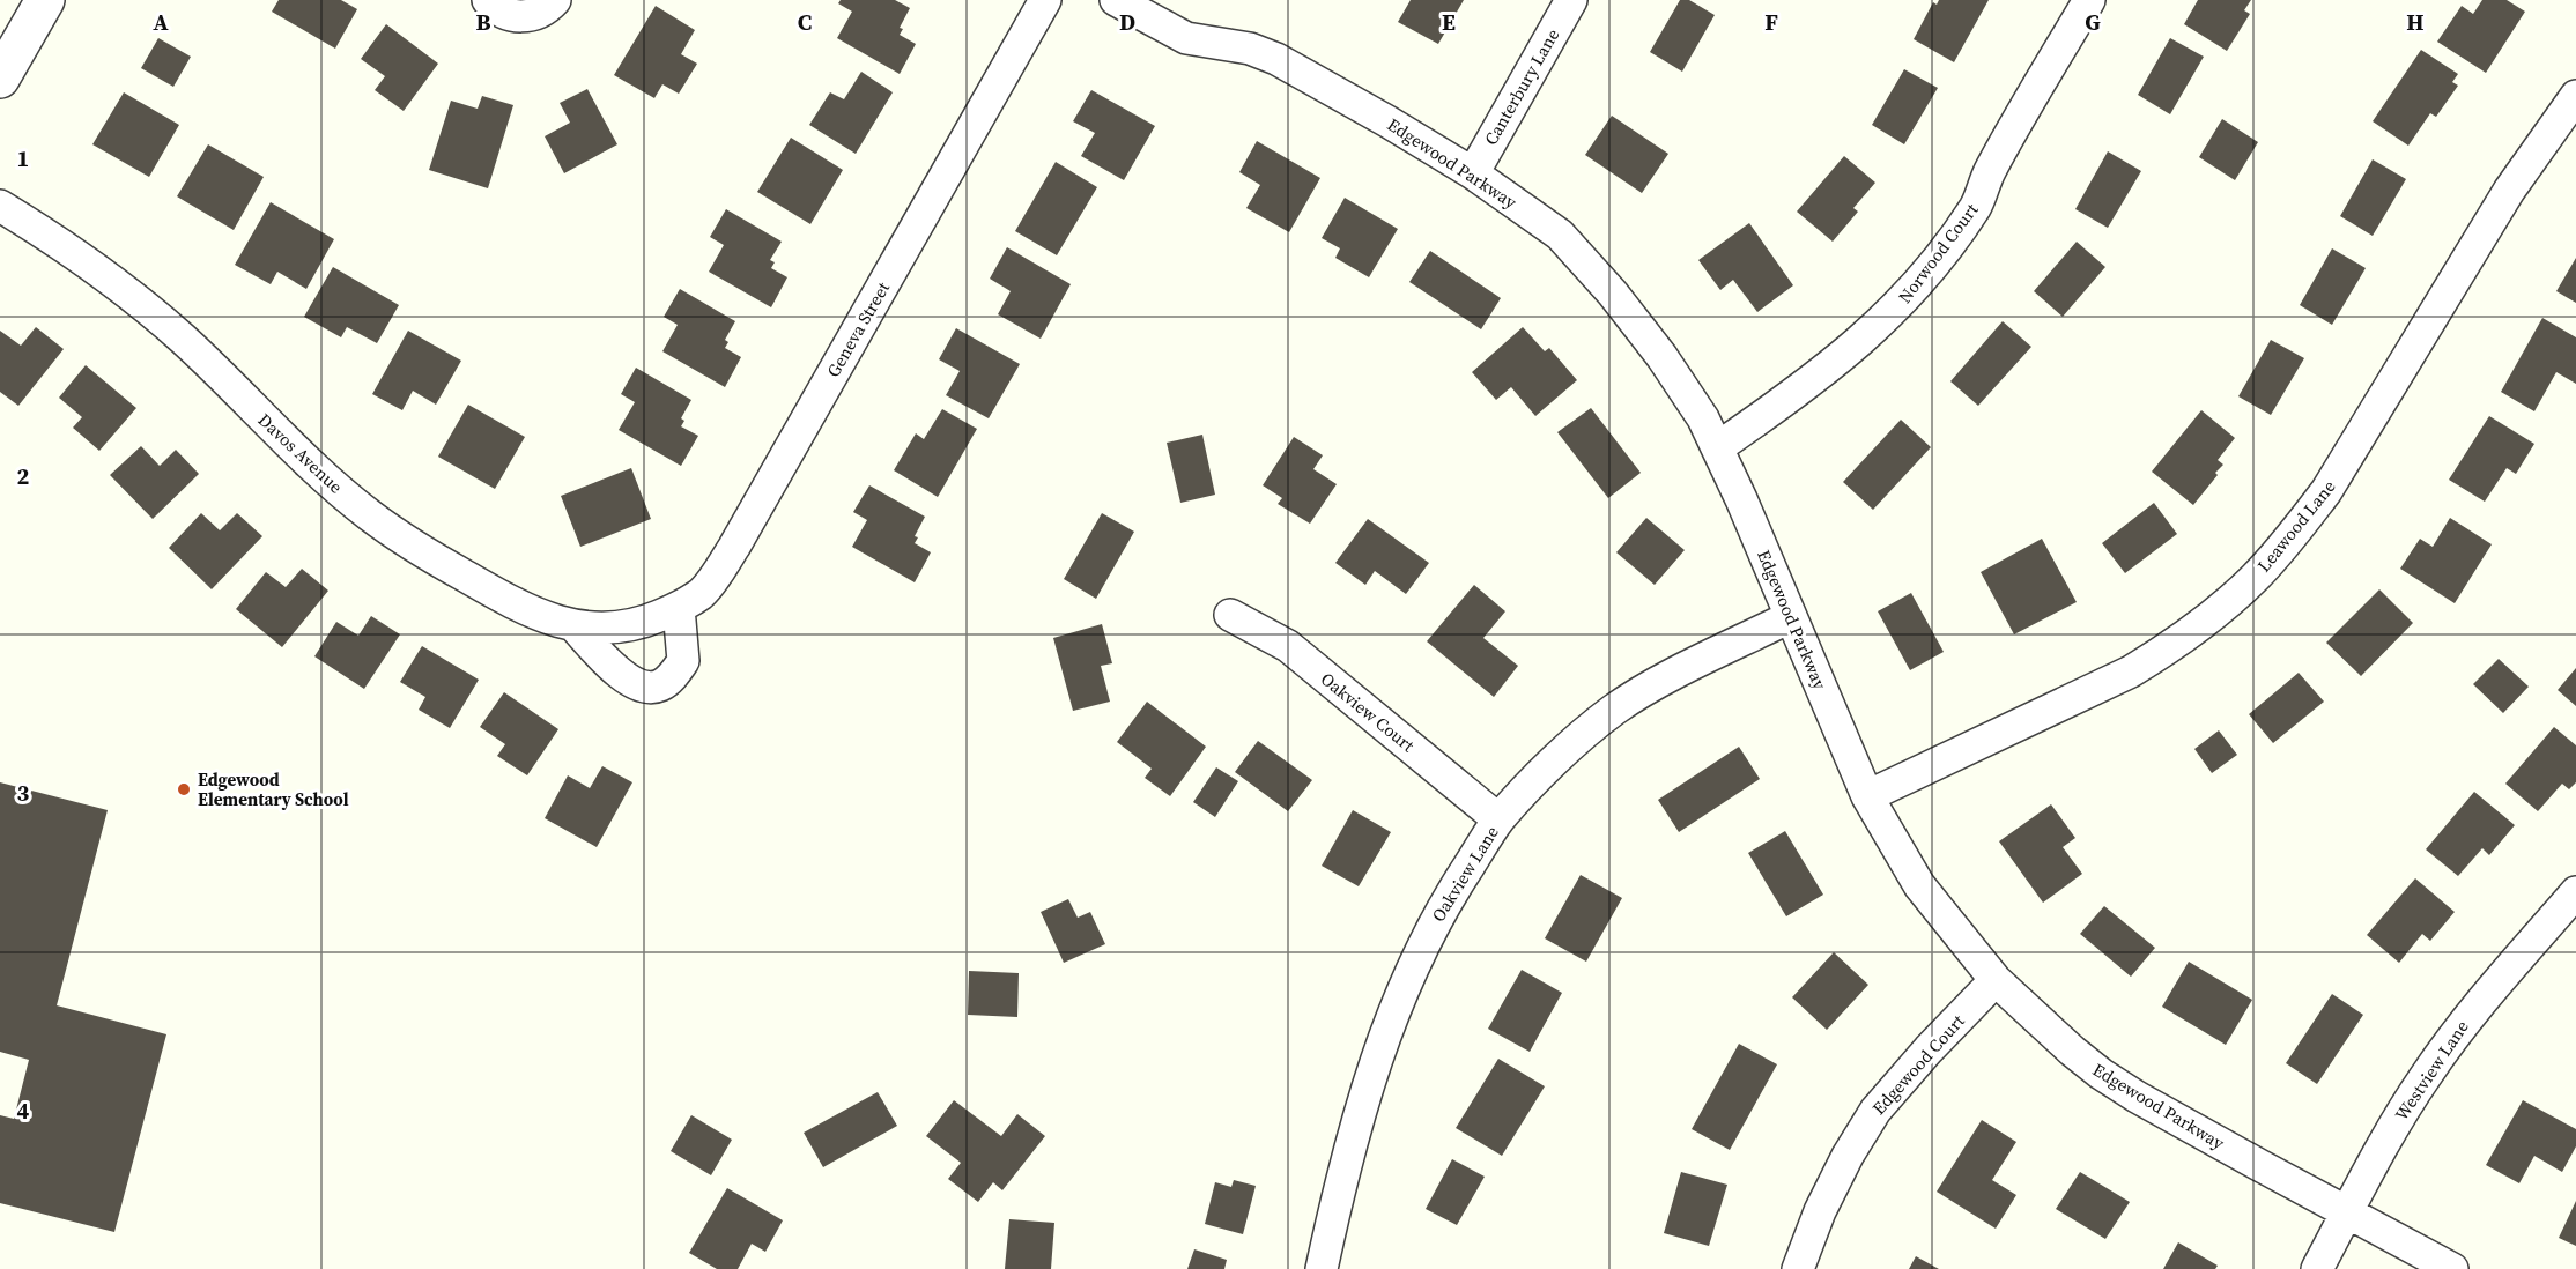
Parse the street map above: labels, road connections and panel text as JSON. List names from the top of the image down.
{
  "streets": {
    "street": [
      "Canterbury Lane",
      "Edgewood Parkway",
      "Norwood Court",
      "Geneva Street",
      "Davos Avenue",
      "Leawood Lane",
      "Oakview Court",
      "Oakview Lane",
      "Edgewood Court",
      "Westview Lane"
    ]
  },
  "crossings": [
    ["Canterbury Lane", "Edgewood Parkway"],
    ["Edgewood Parkway", "Norwood Court"],
    ["Edgewood Parkway", "Leawood Lane"],
    ["Edgewood Parkway", "Oakview Lane"],
    ["Edgewood Parkway", "Edgewood Court"],
    ["Edgewood Parkway", "Westview Lane"],
    ["Geneva Street", "Davos Avenue"],
    ["Oakview Court", "Oakview Lane"]
  ],
  "places": ["Edgewood Elementary School"],
  "grid": {
    "columns": [
      "A",
      "B",
      "C",
      "D",
      "E",
      "F",
      "G",
      "H"
    ],
    "rows": [
      "1",
      "2",
      "3",
      "4"
    ]
  }
}
